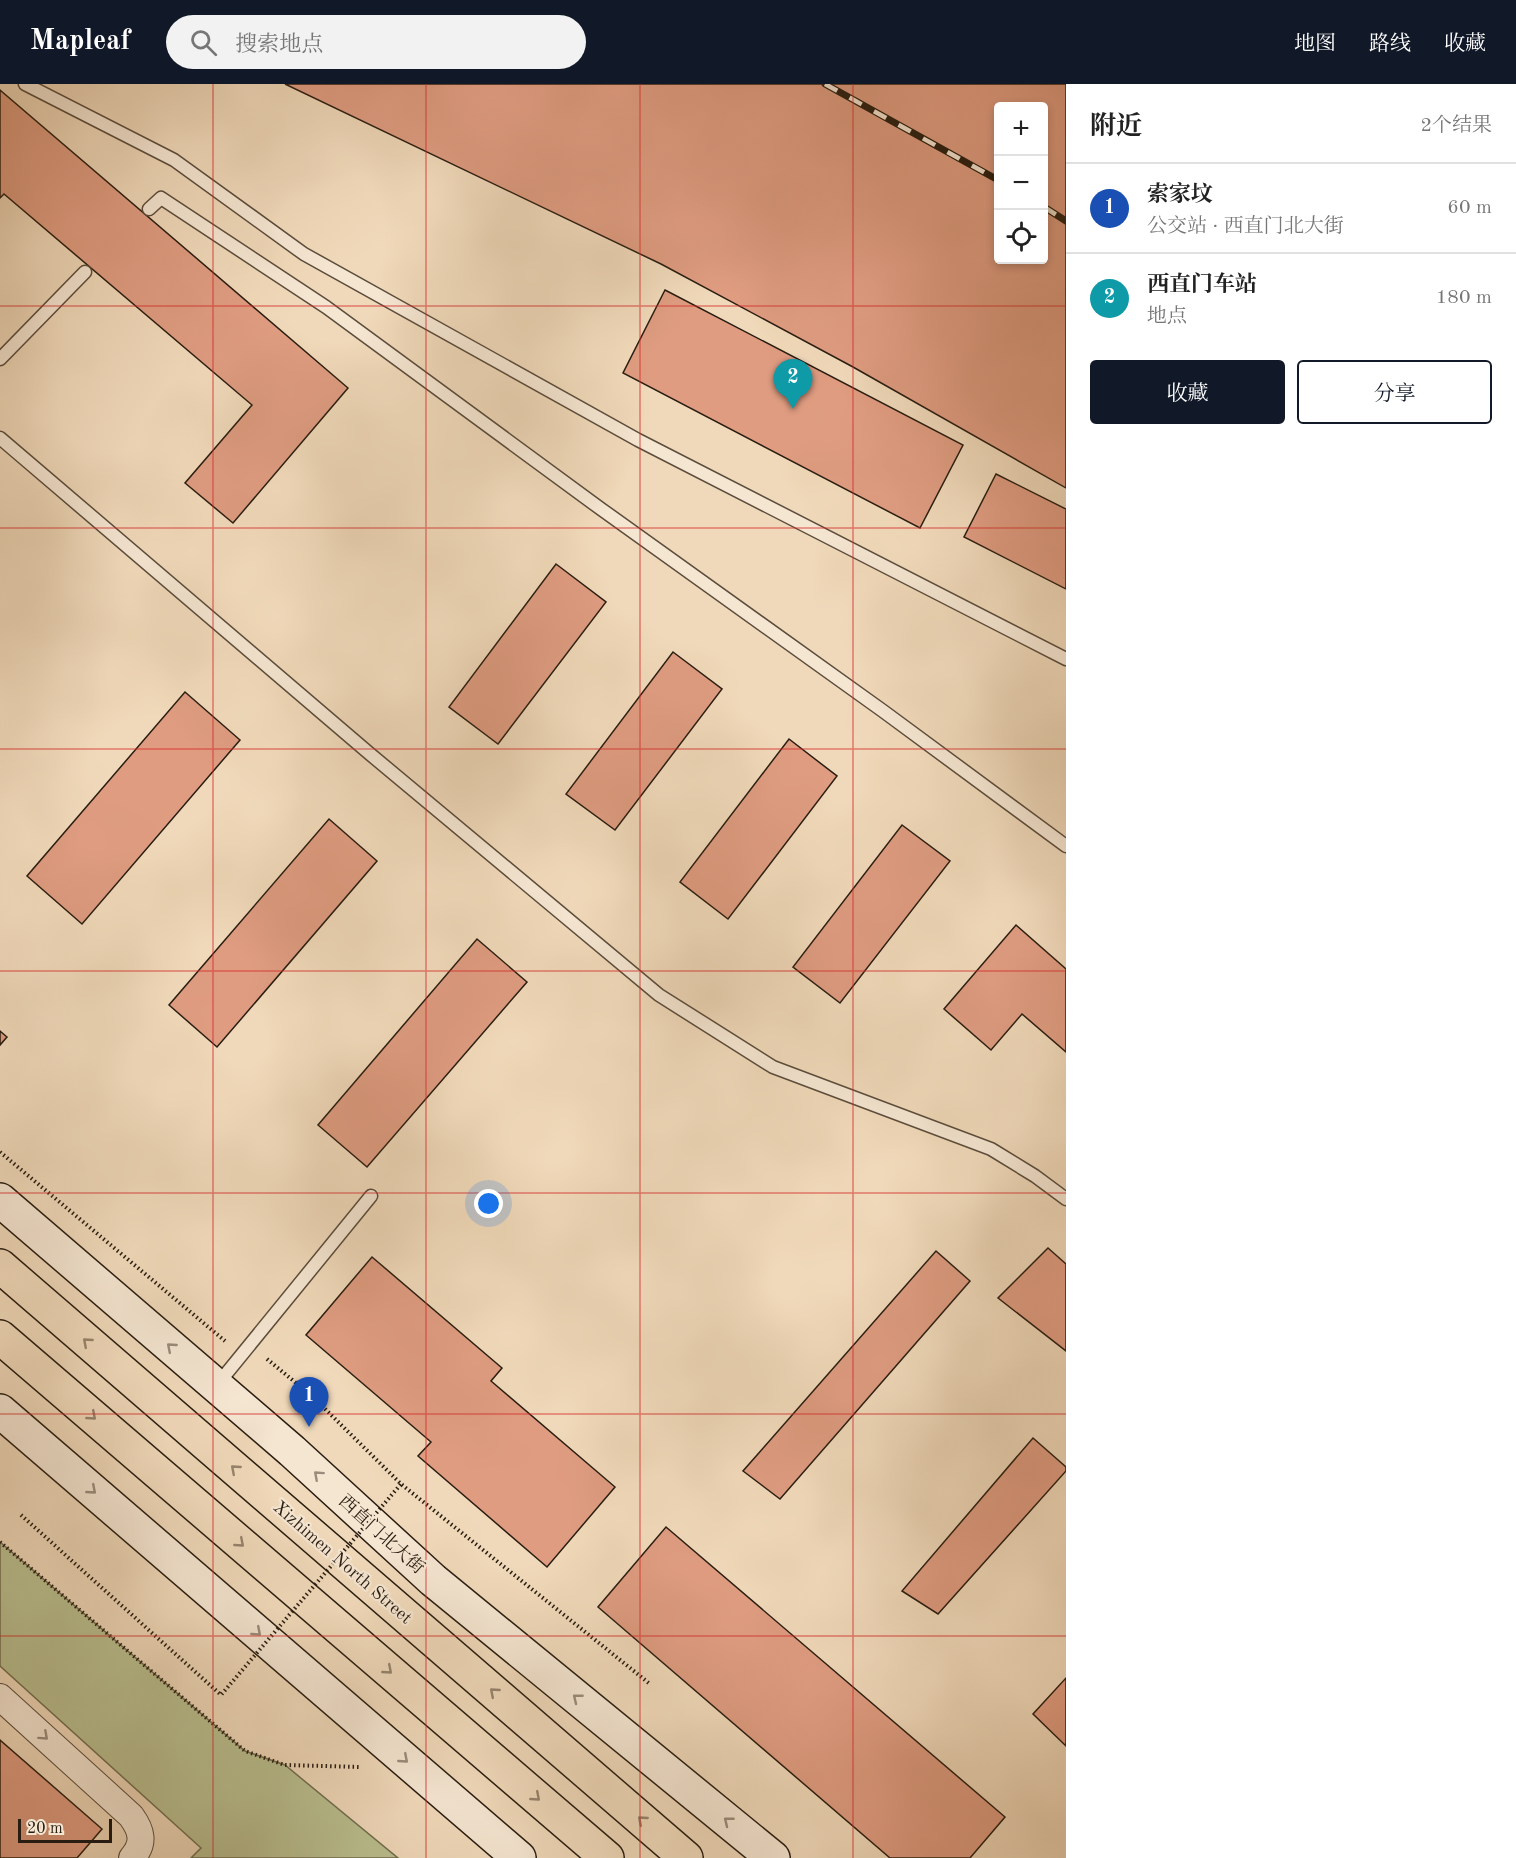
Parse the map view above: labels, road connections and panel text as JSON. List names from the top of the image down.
{
  "streets": {
    "highway": ["Xizhimen North Street"],
    "street": ["西直门北大街"]
  },
  "scale_bar": "20 m",
  "page": {
    "header": "Mapleaf",
    "search": "搜索地点",
    "nav": ["地图", "路线", "收藏"],
    "heading": ["附近", "2个结果"],
    "map_buttons": ["+", "−"],
    "list": [
      {
        "mark": "1",
        "name": "索家坟",
        "note": "公交站 · 西直门北大街",
        "value": "60 m"
      },
      {
        "mark": "2",
        "name": "西直门车站",
        "note": "地点",
        "value": "180 m"
      }
    ],
    "buttons": ["收藏", "分享"],
    "pins": ["2", "1"],
    "scale": "20 m"
  }
}
